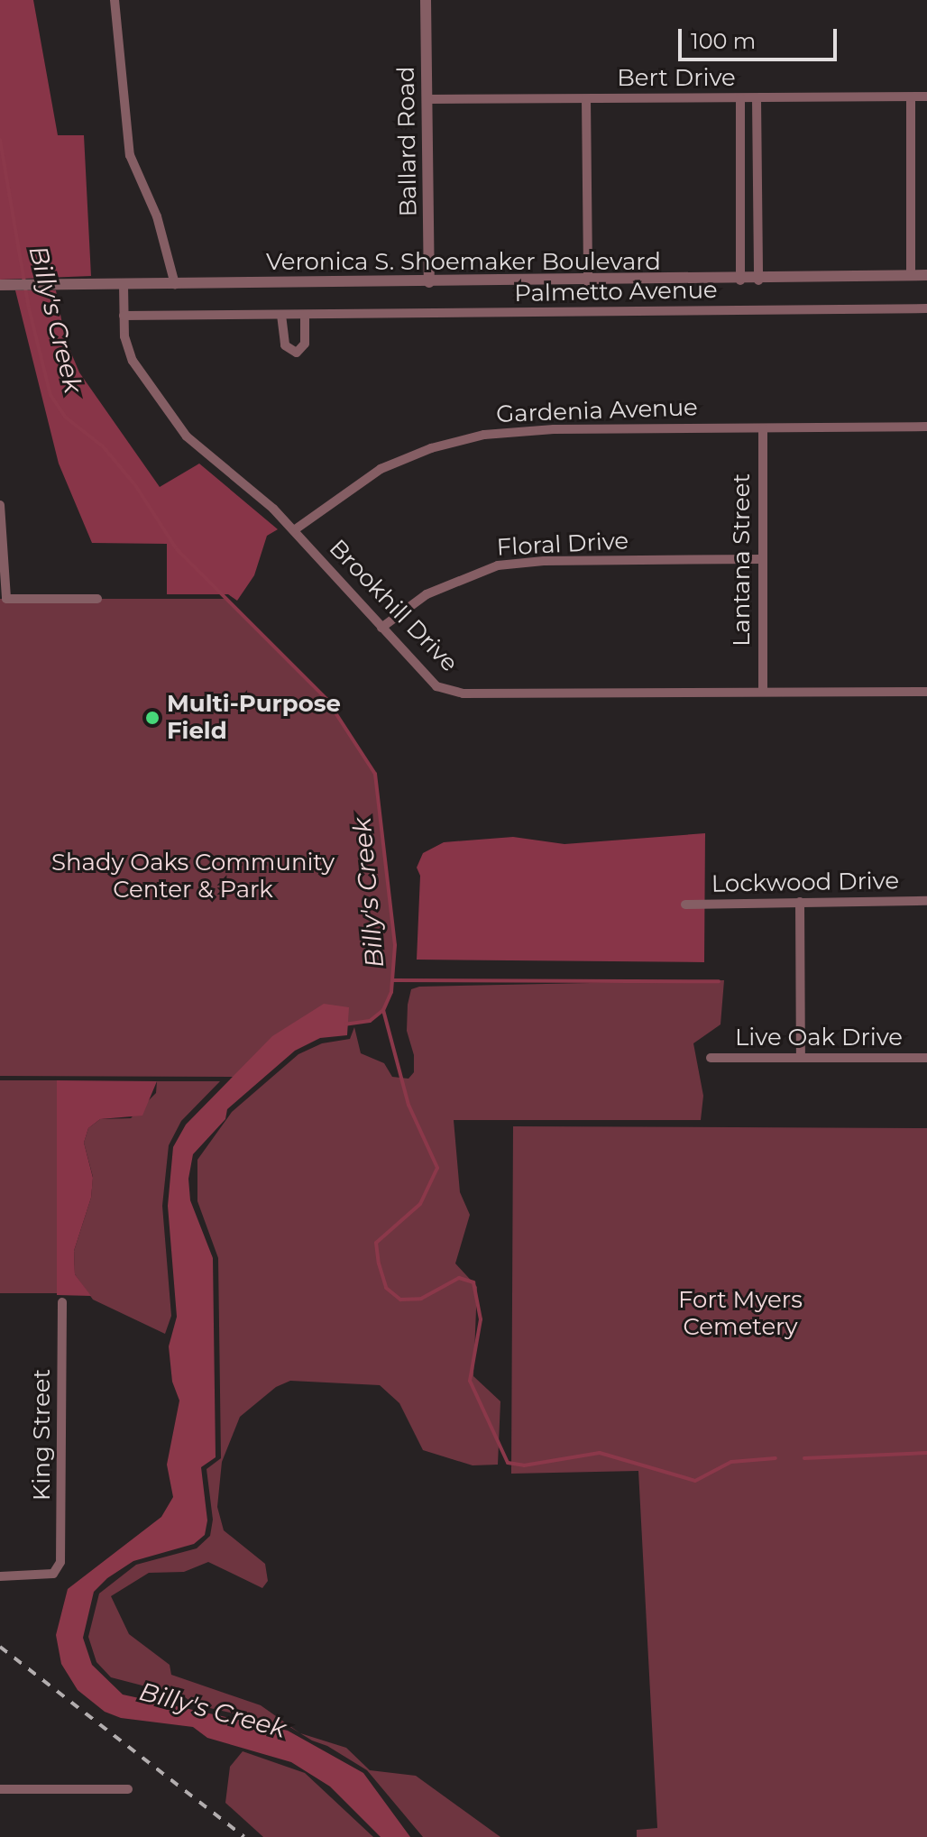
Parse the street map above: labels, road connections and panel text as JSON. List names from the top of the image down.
{
  "streets": {
    "street": [
      "Bert Drive",
      "Ballard Road",
      "Veronica S. Shoemaker Boulevard",
      "Palmetto Avenue",
      "Gardenia Avenue",
      "Floral Drive",
      "Lantana Street",
      "Brookhill Drive",
      "Lockwood Drive",
      "Live Oak Drive",
      "King Street"
    ]
  },
  "crossings": [
    ["Bert Drive", "Ballard Road"],
    ["Ballard Road", "Veronica S. Shoemaker Boulevard"],
    ["Palmetto Avenue", "Brookhill Drive"],
    ["Gardenia Avenue", "Lantana Street"],
    ["Gardenia Avenue", "Brookhill Drive"],
    ["Floral Drive", "Lantana Street"],
    ["Floral Drive", "Brookhill Drive"],
    ["Lantana Street", "Brookhill Drive"]
  ],
  "water": ["Billy's Creek"],
  "parks": ["Shady Oaks Community Center & Park", "Fort Myers Cemetery"],
  "places": ["Multi-Purpose Field"],
  "scale_bar": "100 m"
}
